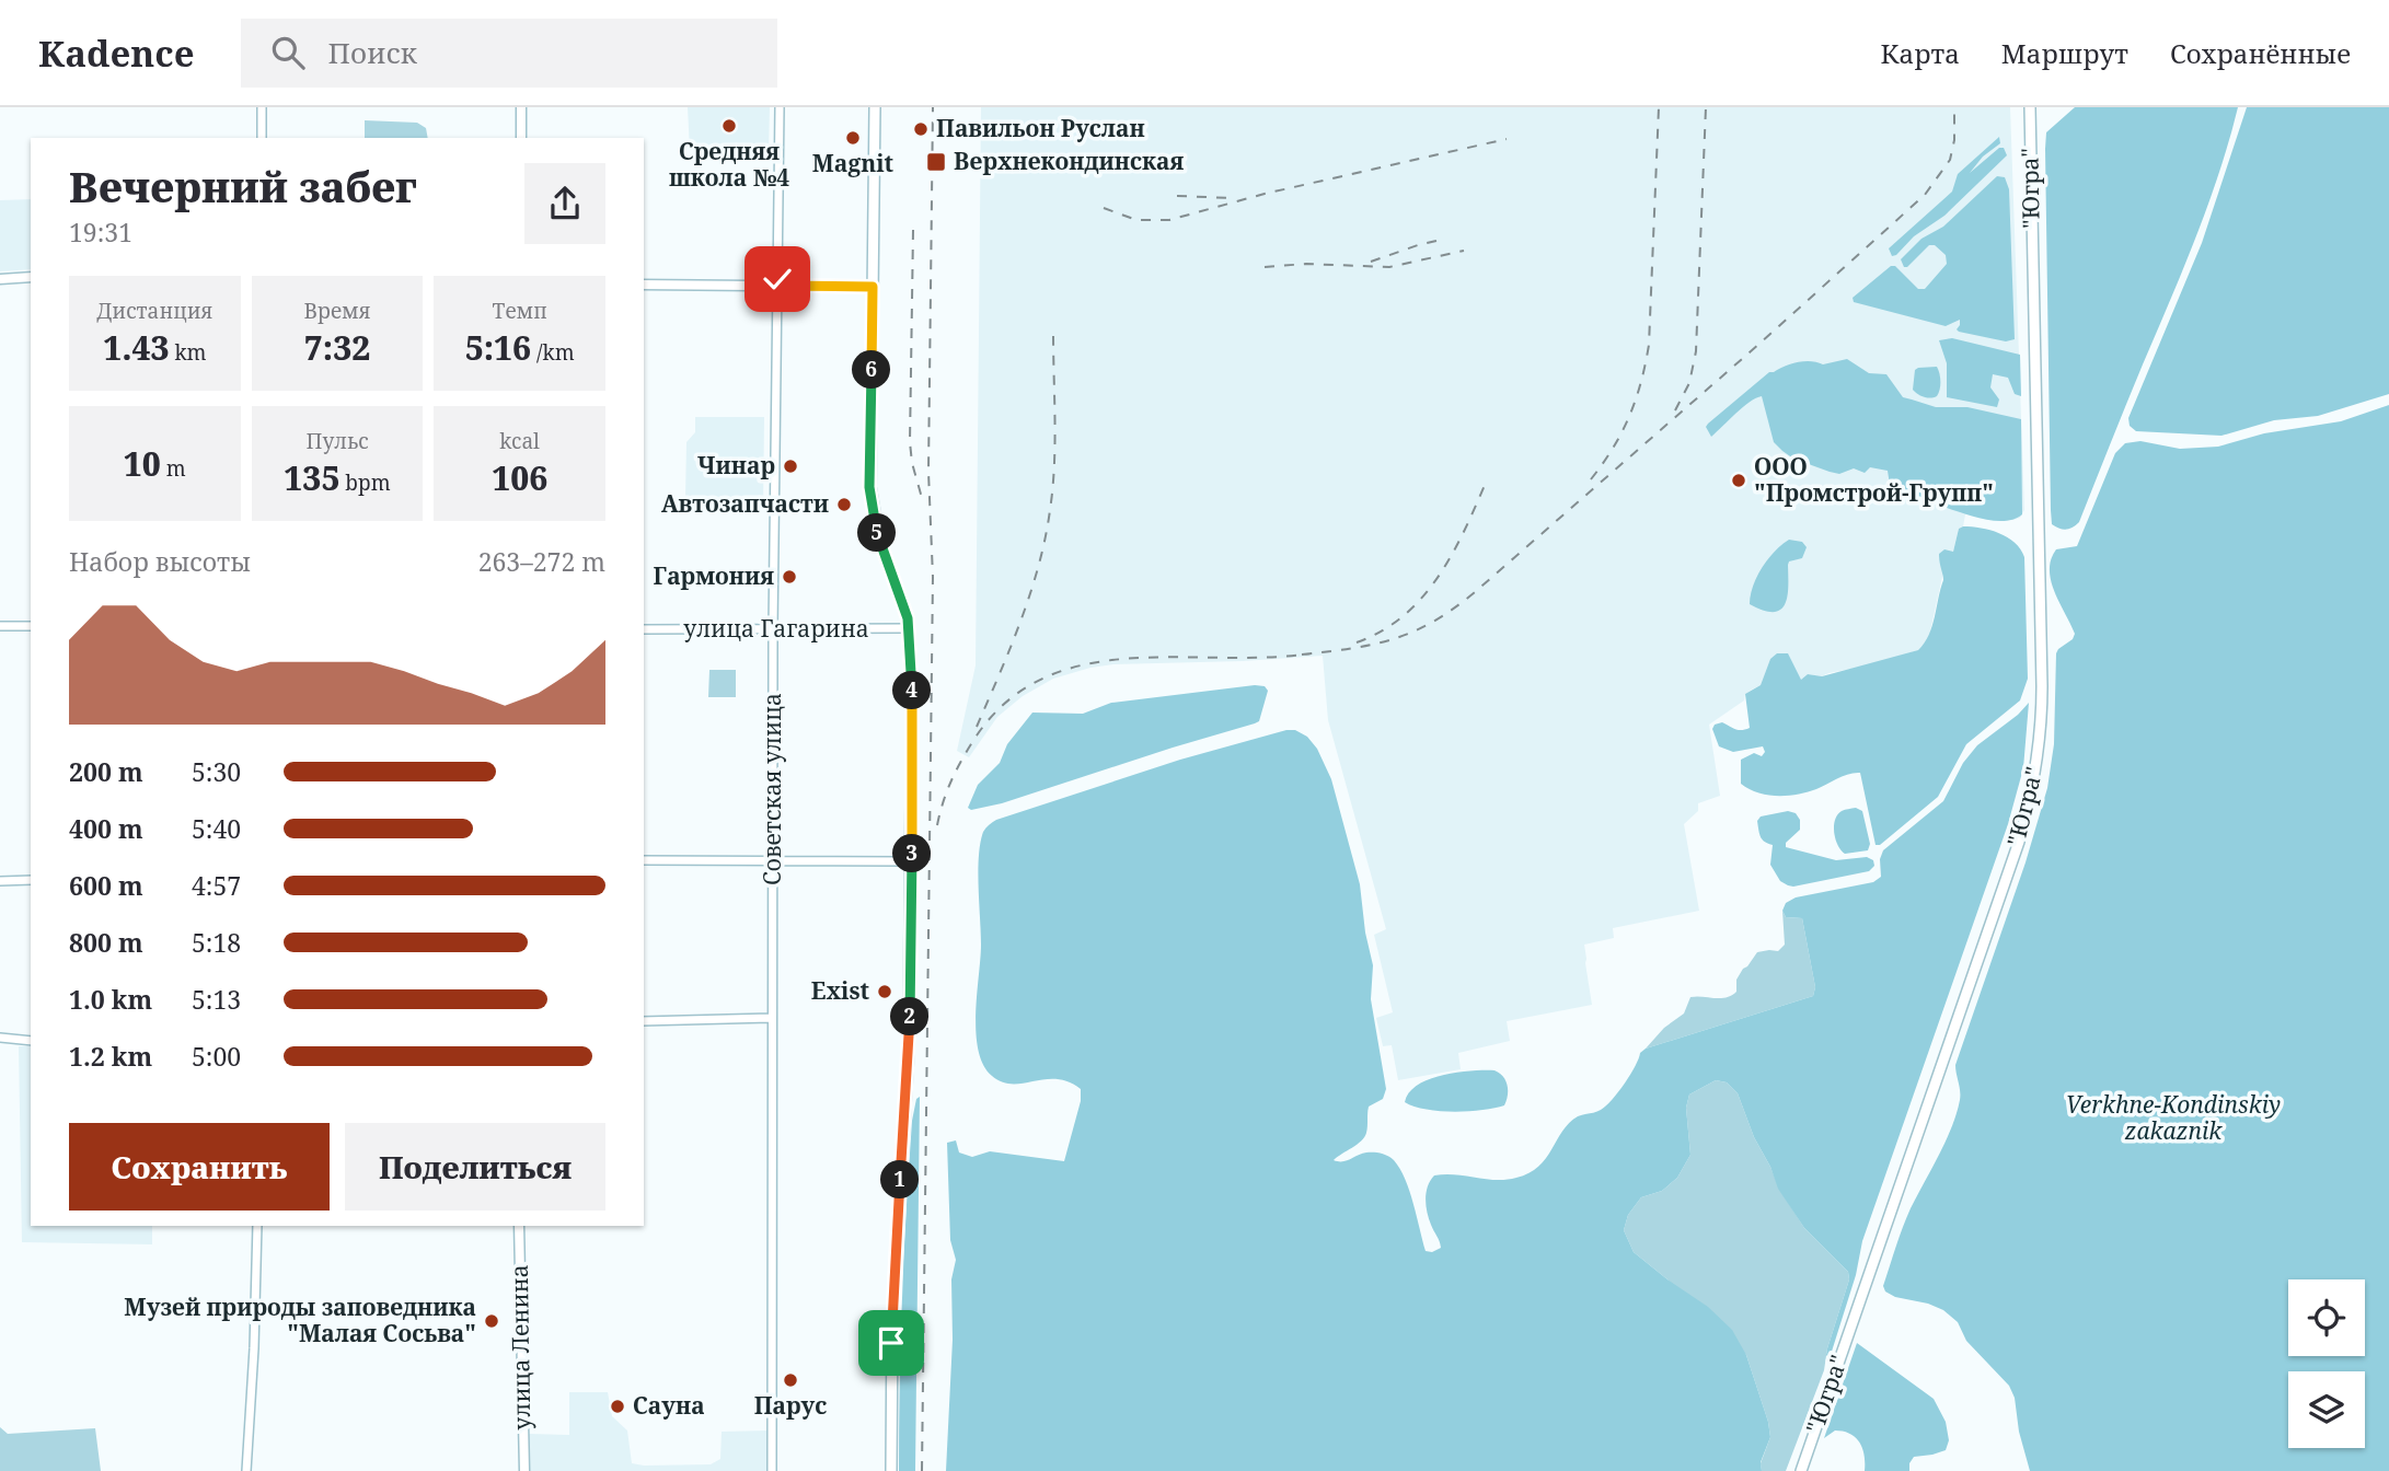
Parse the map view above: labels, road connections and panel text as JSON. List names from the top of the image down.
{
  "streets": {
    "main road": ["\"Югра\"", "улица Ленина"],
    "street": ["улица Гагарина", "Советская улица"]
  },
  "crossings": [
    ["улица Гагарина", "Советская улица"]
  ],
  "parks": ["Verkhne-Kondinskiy zakaznik"],
  "places": {
    "other": [
      "Средняя школа №4",
      "Павильон Руслан",
      "Magnit",
      "Чинар",
      "ООО \"Промстрой-Групп\"",
      "Автозапчасти",
      "Гармония",
      "Exist",
      "Музей природы заповедника \"Малая Сосьва\"",
      "Парус",
      "Сауна"
    ],
    "transit": ["Верхнекондинская"]
  },
  "page": {
    "header": "Kadence",
    "search": "Поиск",
    "nav": ["Карта", "Маршрут", "Сохранённые"],
    "heading": ["Вечерний забег", "19:31"],
    "stats": [
      ["Дистанция", "1.43 km"],
      ["Время", "7:32"],
      ["Темп", "5:16 /km"],
      ["10 m"],
      ["Пульс", "135 bpm"],
      ["kcal", "106"]
    ],
    "pins": [
      "6",
      "5",
      "4",
      "3",
      "2",
      "1"
    ],
    "chart": ["Набор высоты", "263–272 m"],
    "list": [
      {
        "name": "200 m",
        "note": "5:30"
      },
      {
        "name": "400 m",
        "note": "5:40"
      },
      {
        "name": "600 m",
        "note": "4:57"
      },
      {
        "name": "800 m",
        "note": "5:18"
      },
      {
        "name": "1.0 km",
        "note": "5:13"
      },
      {
        "name": "1.2 km",
        "note": "5:00"
      }
    ],
    "buttons": ["Сохранить", "Поделиться"]
  }
}
